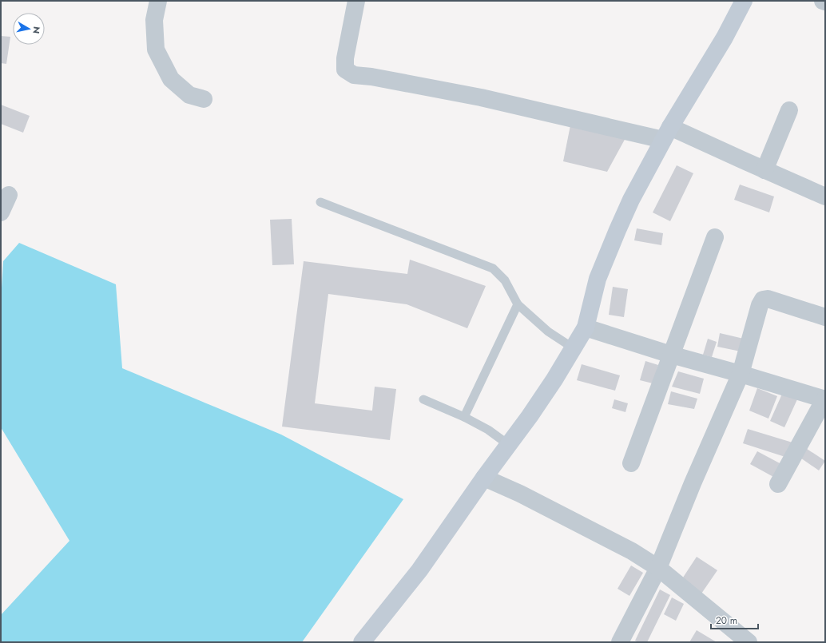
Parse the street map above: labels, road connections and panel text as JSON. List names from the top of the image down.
{
  "scale_bar": "20 m",
  "north": "right"
}
